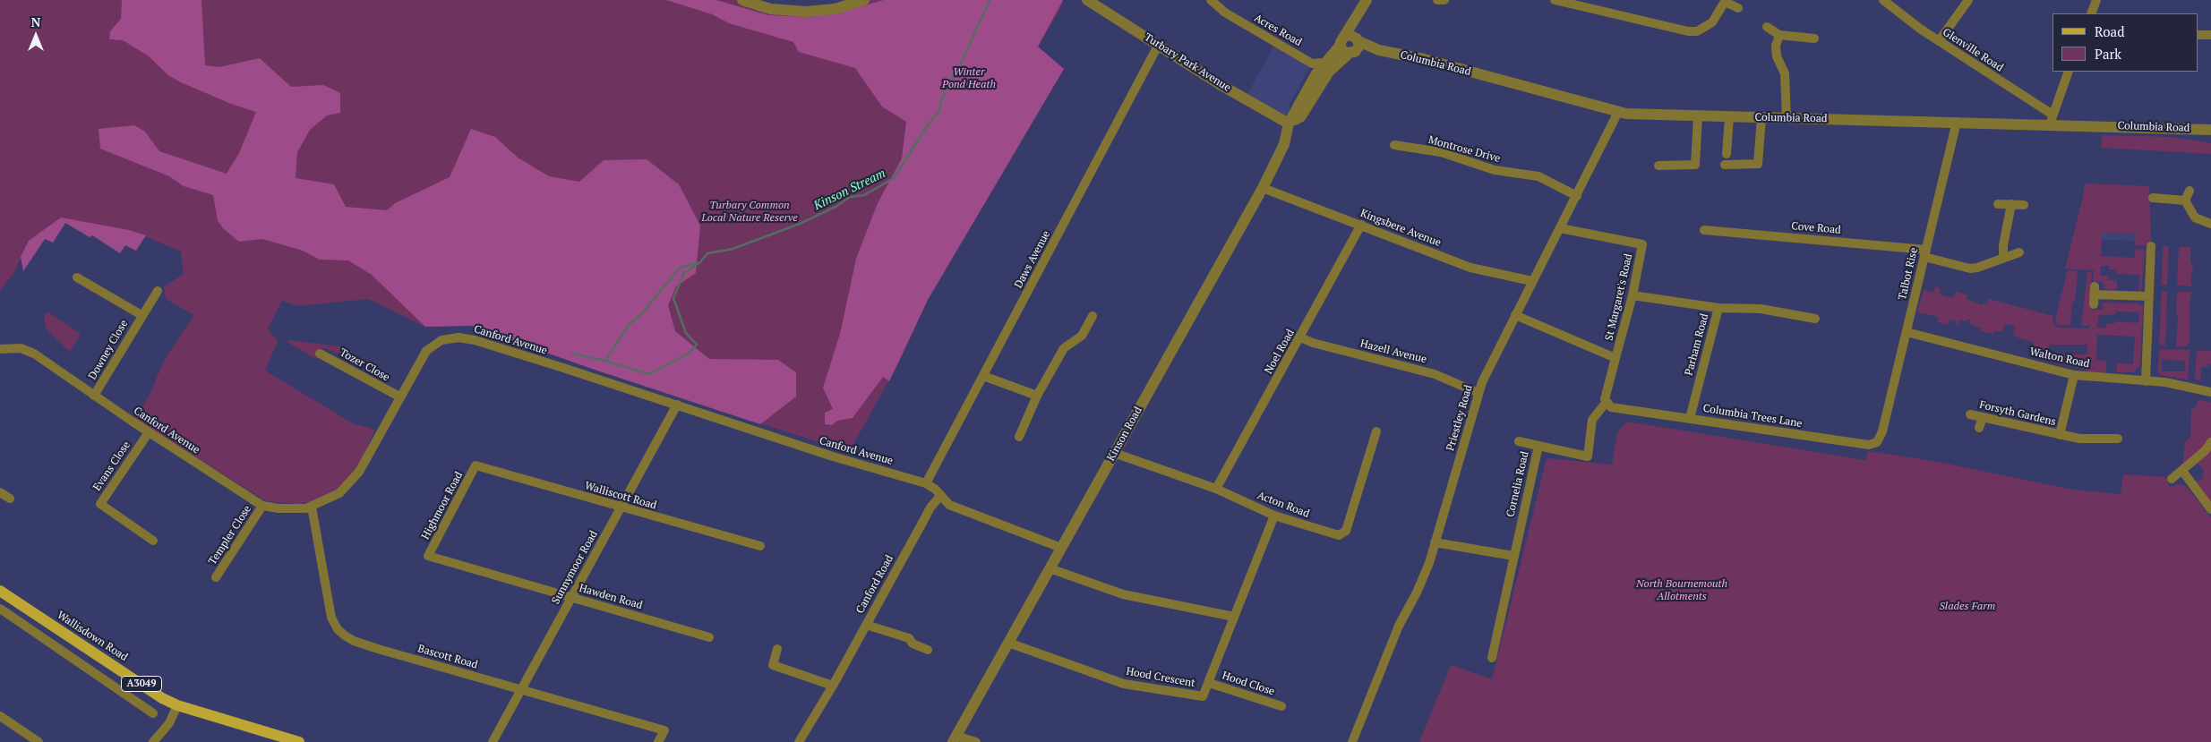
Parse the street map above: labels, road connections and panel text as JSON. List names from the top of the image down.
{
  "streets": {
    "main road": ["Wallisdown Road", "A3049"],
    "street": [
      "Acres Road",
      "Glenville Road",
      "Turbary Park Avenue",
      "Columbia Road",
      "Montrose Drive",
      "Kingsbere Avenue",
      "Cove Road",
      "Daws Avenue",
      "Talbot Rise",
      "St Margaret's Road",
      "Canford Avenue",
      "Parham Road",
      "Downey Close",
      "Noel Road",
      "Hazell Avenue",
      "Walton Road",
      "Tozer Close",
      "Forsyth Gardens",
      "Columbia Trees Lane",
      "Priestley Road",
      "Kinson Road",
      "Evans Close",
      "Cornelia Road",
      "Walliscott Road",
      "Acton Road",
      "Highmoor Road",
      "Templer Close",
      "Sunnymoor Road",
      "Canford Road",
      "Hawden Road",
      "Bascott Road",
      "Hood Crescent",
      "Hood Close"
    ]
  },
  "crossings": [
    ["Acres Road", "Kinson Road"],
    ["Glenville Road", "Columbia Road"],
    ["Turbary Park Avenue", "Daws Avenue"],
    ["Turbary Park Avenue", "Kinson Road"],
    ["Columbia Road", "Talbot Rise"],
    ["Columbia Road", "Priestley Road"],
    ["Montrose Drive", "Priestley Road"],
    ["Kingsbere Avenue", "Noel Road"],
    ["Kingsbere Avenue", "Priestley Road"],
    ["Kingsbere Avenue", "Kinson Road"],
    ["Cove Road", "Talbot Rise"],
    ["Daws Avenue", "Canford Avenue"],
    ["Talbot Rise", "Walton Road"],
    ["Talbot Rise", "Columbia Trees Lane"],
    ["St Margaret's Road", "Parham Road"],
    ["St Margaret's Road", "Columbia Trees Lane"],
    ["St Margaret's Road", "Priestley Road"],
    ["St Margaret's Road", "Cornelia Road"],
    ["Canford Avenue", "Downey Close"],
    ["Canford Avenue", "Tozer Close"],
    ["Canford Avenue", "Kinson Road"],
    ["Canford Avenue", "Evans Close"],
    ["Canford Avenue", "Templer Close"],
    ["Canford Avenue", "Sunnymoor Road"],
    ["Canford Avenue", "Canford Road"],
    ["Canford Avenue", "Bascott Road"],
    ["Parham Road", "Columbia Trees Lane"],
    ["Noel Road", "Hazell Avenue"],
    ["Noel Road", "Acton Road"],
    ["Hazell Avenue", "Priestley Road"],
    ["Walton Road", "Forsyth Gardens"],
    ["Columbia Trees Lane", "Cornelia Road"],
    ["Kinson Road", "Acton Road"],
    ["Kinson Road", "Hood Crescent"],
    ["Walliscott Road", "Highmoor Road"],
    ["Walliscott Road", "Sunnymoor Road"],
    ["Acton Road", "Hood Crescent"],
    ["Highmoor Road", "Hawden Road"],
    ["Sunnymoor Road", "Hawden Road"],
    ["Sunnymoor Road", "Bascott Road"],
    ["Hood Crescent", "Hood Close"]
  ],
  "water": ["Kinson Stream"],
  "parks": [
    "Winter Pond Heath",
    "Turbary Common Local Nature Reserve",
    "North Bournemouth Allotments",
    "Slades Farm"
  ],
  "legend": ["Road", "Park"],
  "north": "top"
}
